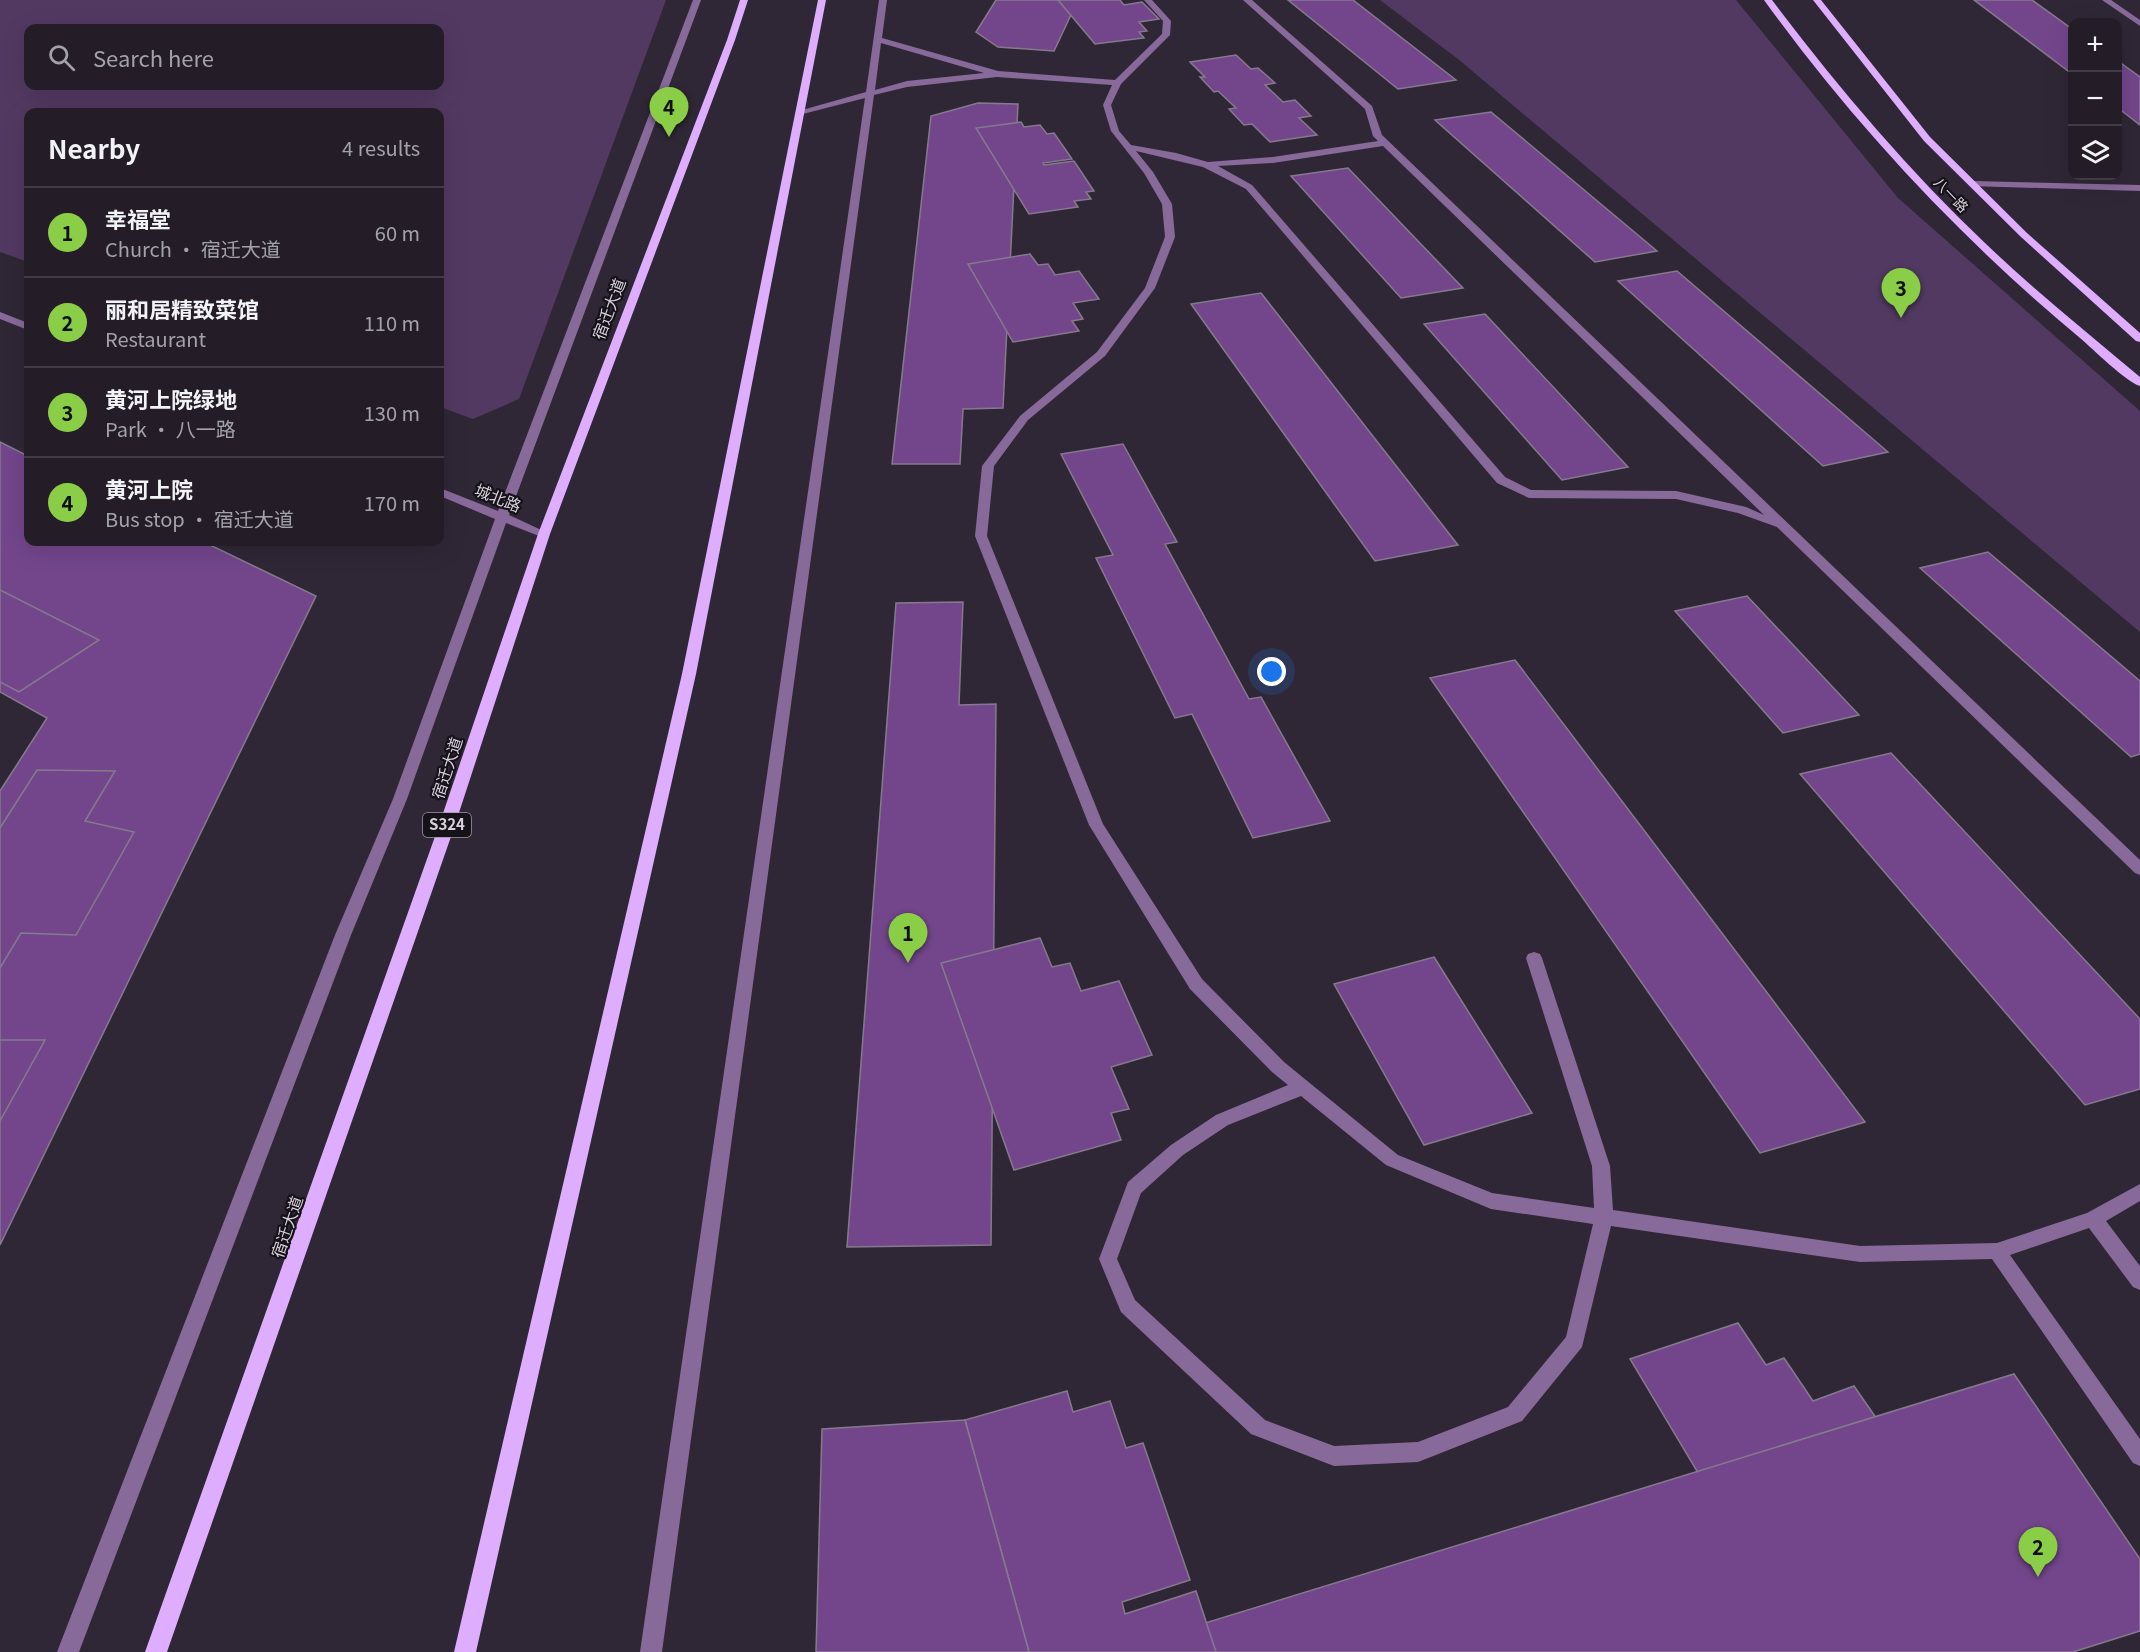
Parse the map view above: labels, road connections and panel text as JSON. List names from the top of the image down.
{
  "streets": {
    "main road": ["八一路", "宿迁大道", "S324"],
    "street": ["城北路"]
  },
  "crossings": [
    ["宿迁大道", "城北路"]
  ],
  "page": {
    "map_buttons": ["+", "−"],
    "search": "Search here",
    "pins": [
      "4",
      "3",
      "1",
      "2"
    ],
    "heading": ["Nearby", "4 results"],
    "list": [
      {
        "mark": "1",
        "name": "幸福堂",
        "note": "Church · 宿迁大道",
        "value": "60 m"
      },
      {
        "mark": "2",
        "name": "丽和居精致菜馆",
        "note": "Restaurant",
        "value": "110 m"
      },
      {
        "mark": "3",
        "name": "黄河上院绿地",
        "note": "Park · 八一路",
        "value": "130 m"
      },
      {
        "mark": "4",
        "name": "黄河上院",
        "note": "Bus stop · 宿迁大道",
        "value": "170 m"
      }
    ]
  }
}
